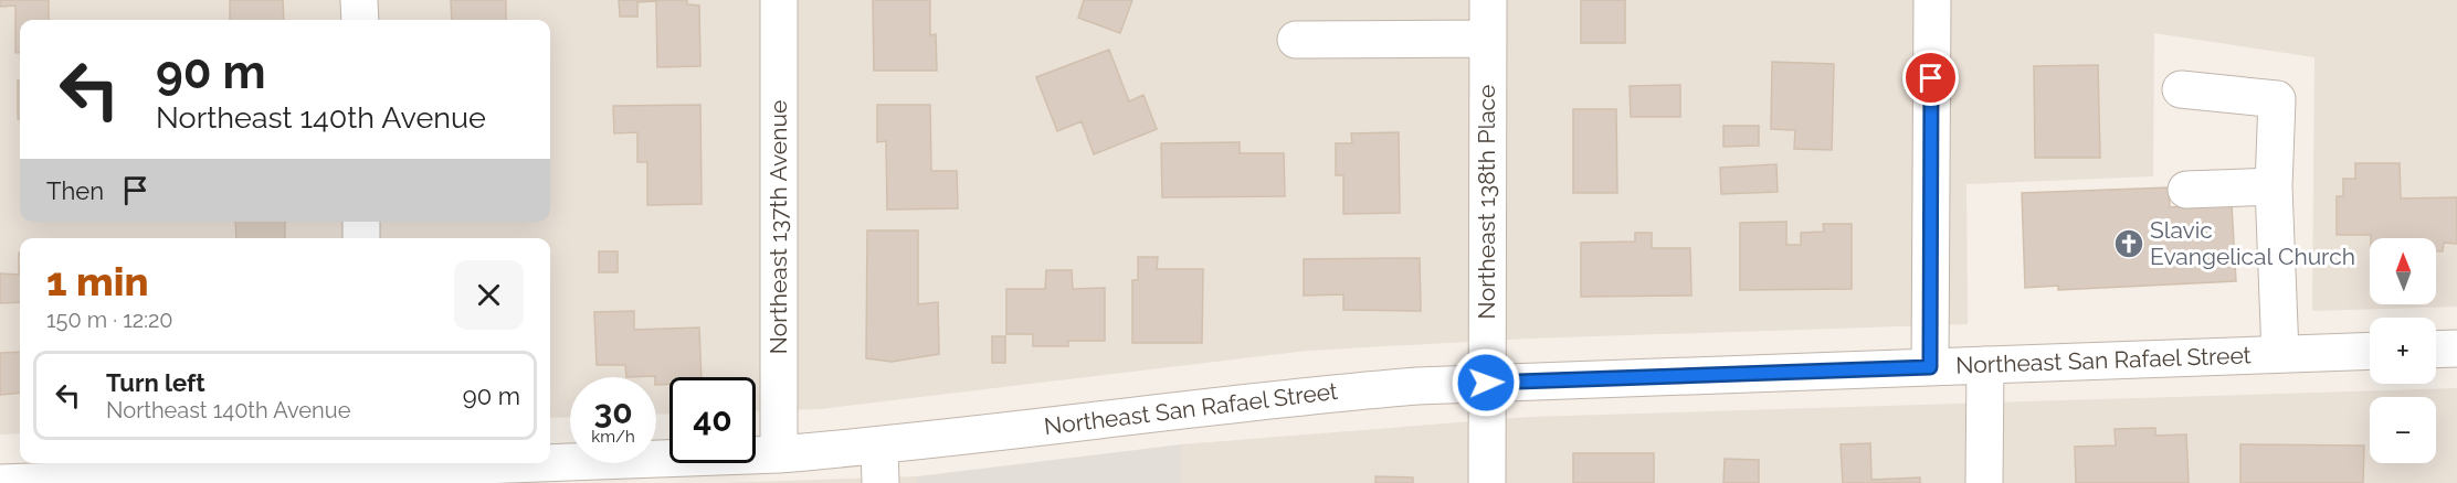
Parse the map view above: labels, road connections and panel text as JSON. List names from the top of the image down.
{
  "streets": {
    "street": ["Northeast 138th Place", "Northeast 137th Avenue", "Northeast San Rafael Street"]
  },
  "crossings": [
    ["Northeast 138th Place", "Northeast San Rafael Street"],
    ["Northeast 137th Avenue", "Northeast San Rafael Street"]
  ],
  "places": {
    "church": ["Slavic Evangelical Church"]
  },
  "north": "top",
  "page": {
    "turn": ["90 m", "Northeast 140th Avenue"],
    "then": "Then",
    "map_buttons": ["+", "−"],
    "heading": ["1 min", "150 m · 12:20"],
    "list": [
      {
        "name": "Turn left",
        "note": "Northeast 140th Avenue",
        "value": "90 m"
      }
    ],
    "speed": "30 km/h",
    "limit": "40"
  }
}
